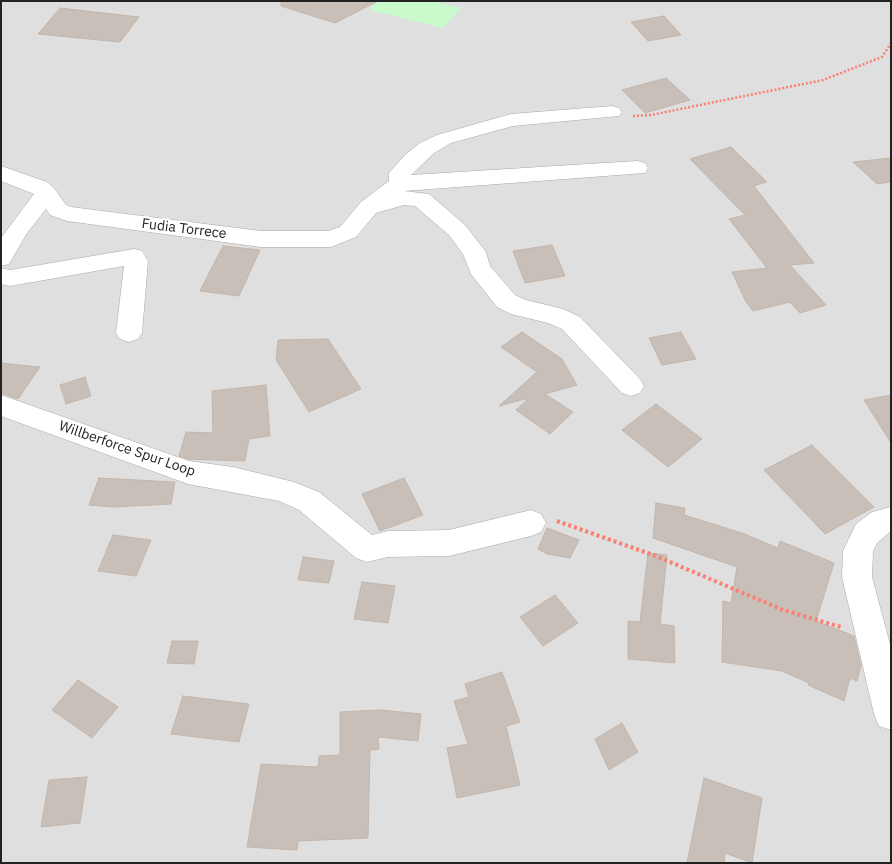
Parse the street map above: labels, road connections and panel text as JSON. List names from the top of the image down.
{
  "streets": {
    "street": ["Fudia Torrece", "Willberforce Spur Loop"]
  }
}
